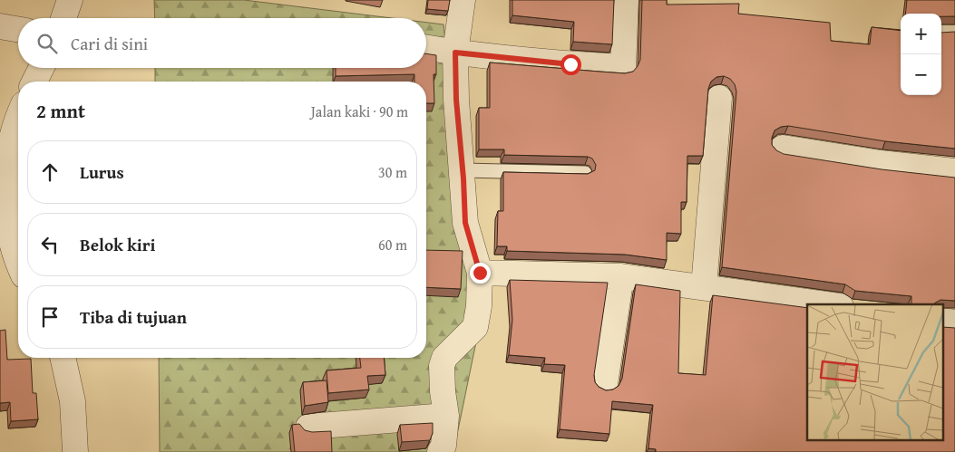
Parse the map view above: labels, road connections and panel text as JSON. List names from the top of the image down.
{
  "page": {
    "map_buttons": ["+", "−"],
    "search": "Cari di sini",
    "heading": ["2 mnt", "Jalan kaki · 90 m"],
    "list": [
      ["Lurus", "30 m"],
      ["Belok kiri", "60 m"],
      "Tiba di tujuan"
    ]
  }
}
